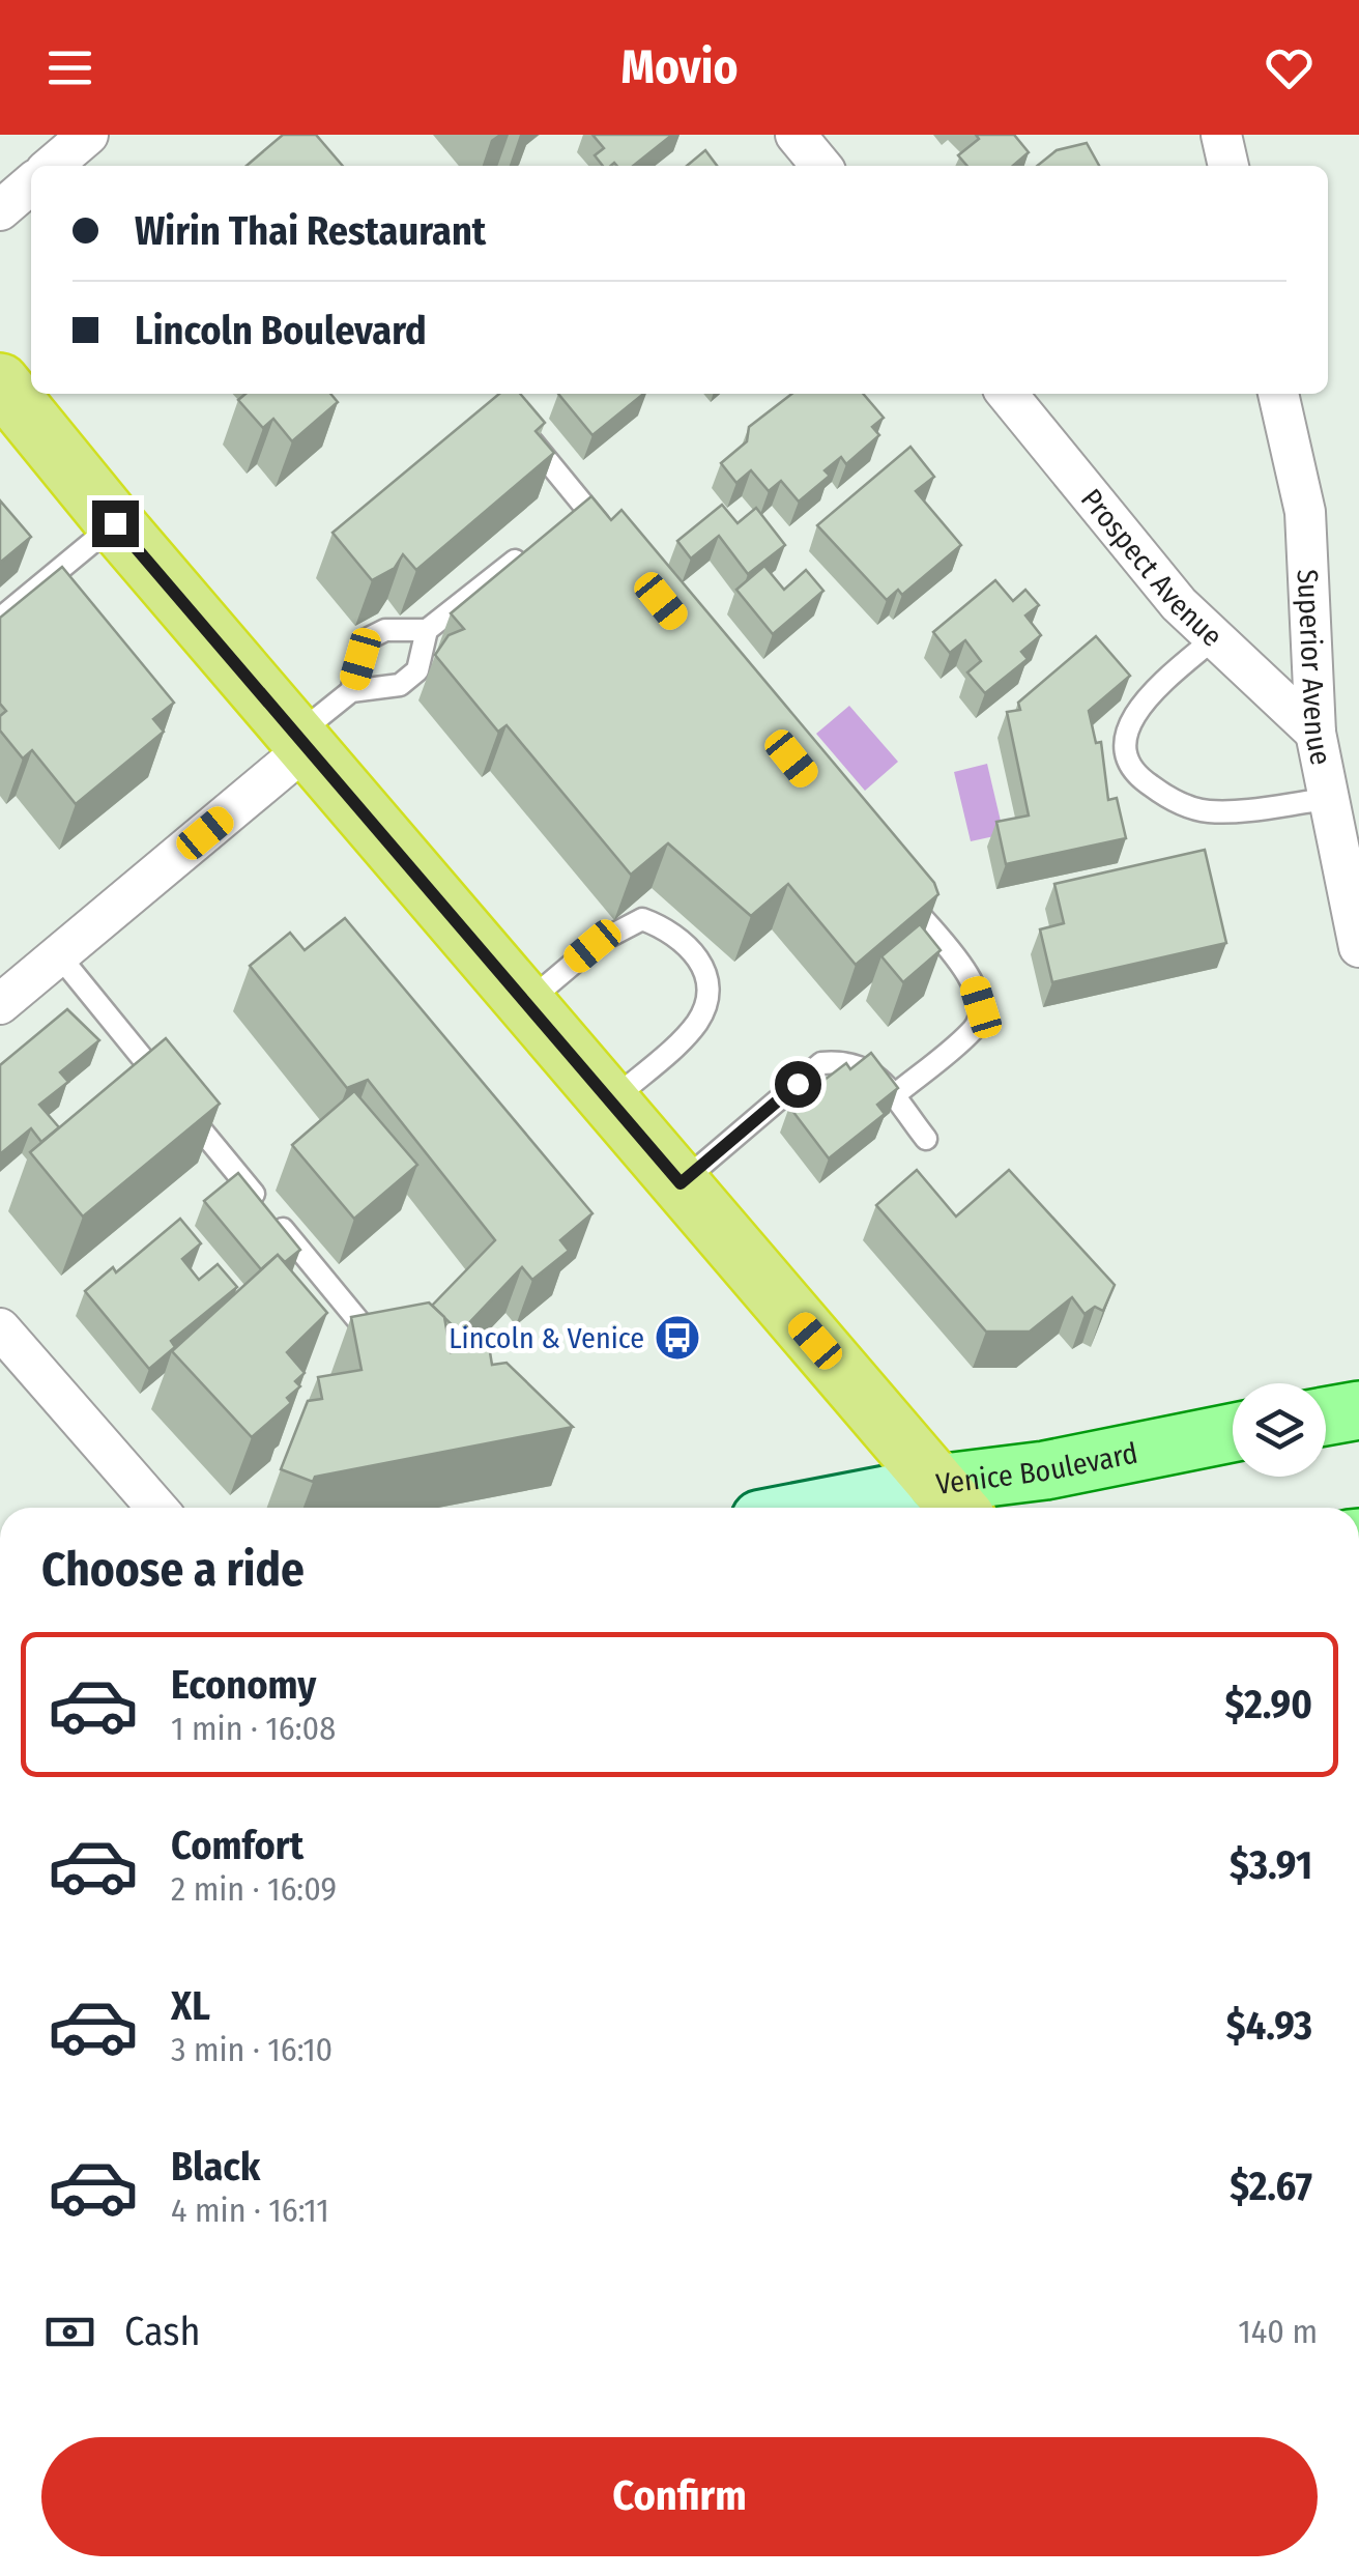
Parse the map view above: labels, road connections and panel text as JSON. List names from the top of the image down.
{
  "streets": {
    "main road": ["Venice Boulevard"],
    "street": ["Prospect Avenue", "Superior Avenue"]
  },
  "crossings": [
    ["Prospect Avenue", "Superior Avenue"]
  ],
  "places": {
    "bus stop": ["Lincoln & Venice"]
  },
  "page": {
    "header": "Movio",
    "banner": ["Wirin Thai Restaurant", "Lincoln Boulevard"],
    "heading": "Choose a ride",
    "list": [
      {
        "name": "Economy",
        "note": "1 min · 16:08",
        "value": "$2.90"
      },
      {
        "name": "Comfort",
        "note": "2 min · 16:09",
        "value": "$3.91"
      },
      {
        "name": "XL",
        "note": "3 min · 16:10",
        "value": "$4.93"
      },
      {
        "name": "Black",
        "note": "4 min · 16:11",
        "value": "$2.67"
      }
    ],
    "pay": ["Cash", "140 m"],
    "buttons": "Confirm"
  }
}
